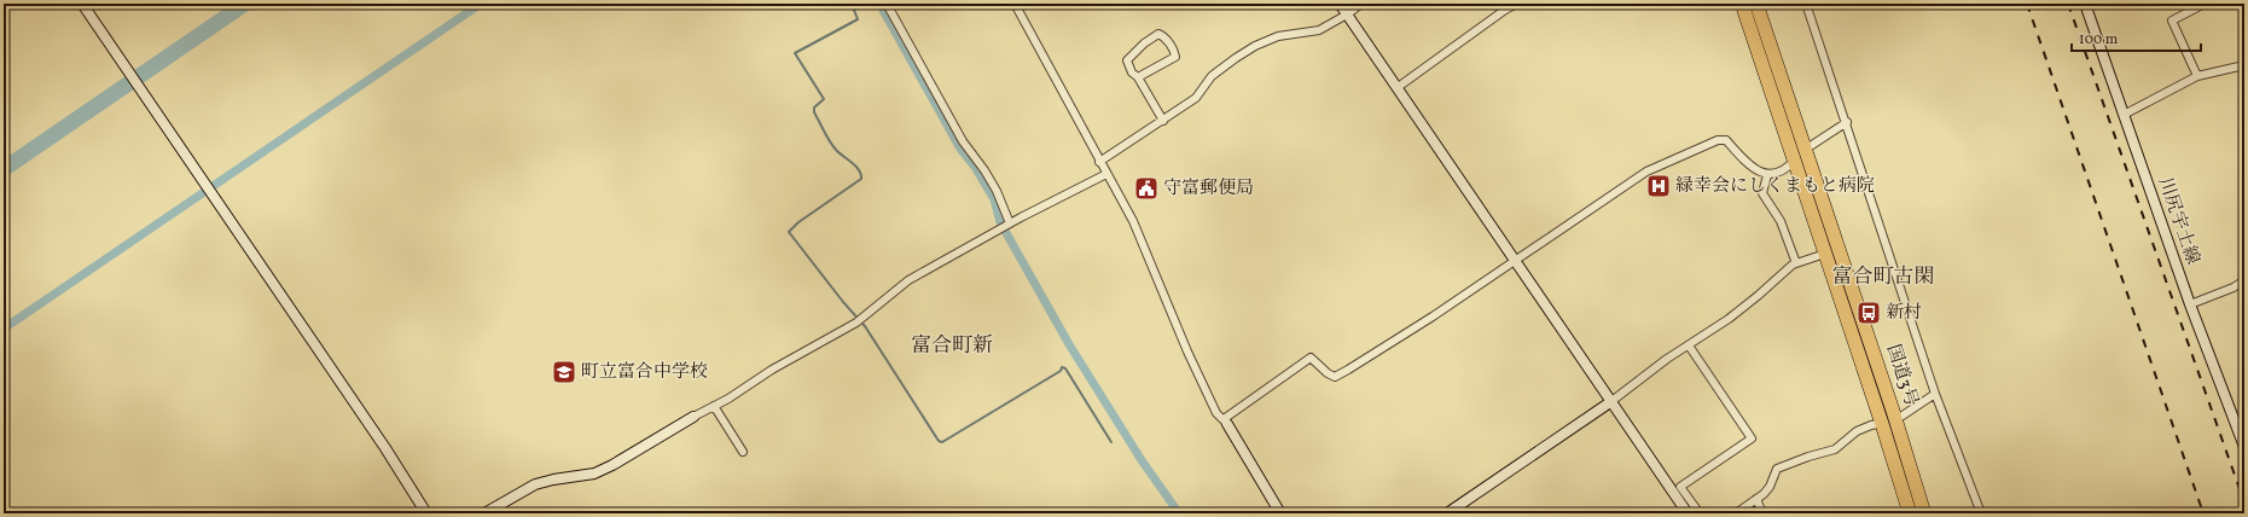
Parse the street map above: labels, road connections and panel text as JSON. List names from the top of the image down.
{
  "streets": {
    "highway": ["国道3号"],
    "street": ["川尻宇土線"]
  },
  "districts": ["富合町古閑", "富合町新"],
  "places": {
    "hospital": ["緑幸会にしくまもと病院"],
    "public building": ["守富郵便局"],
    "bus stop": ["新村"],
    "school or university": ["町立富合中学校"]
  },
  "scale_bar": "100 m"
}
